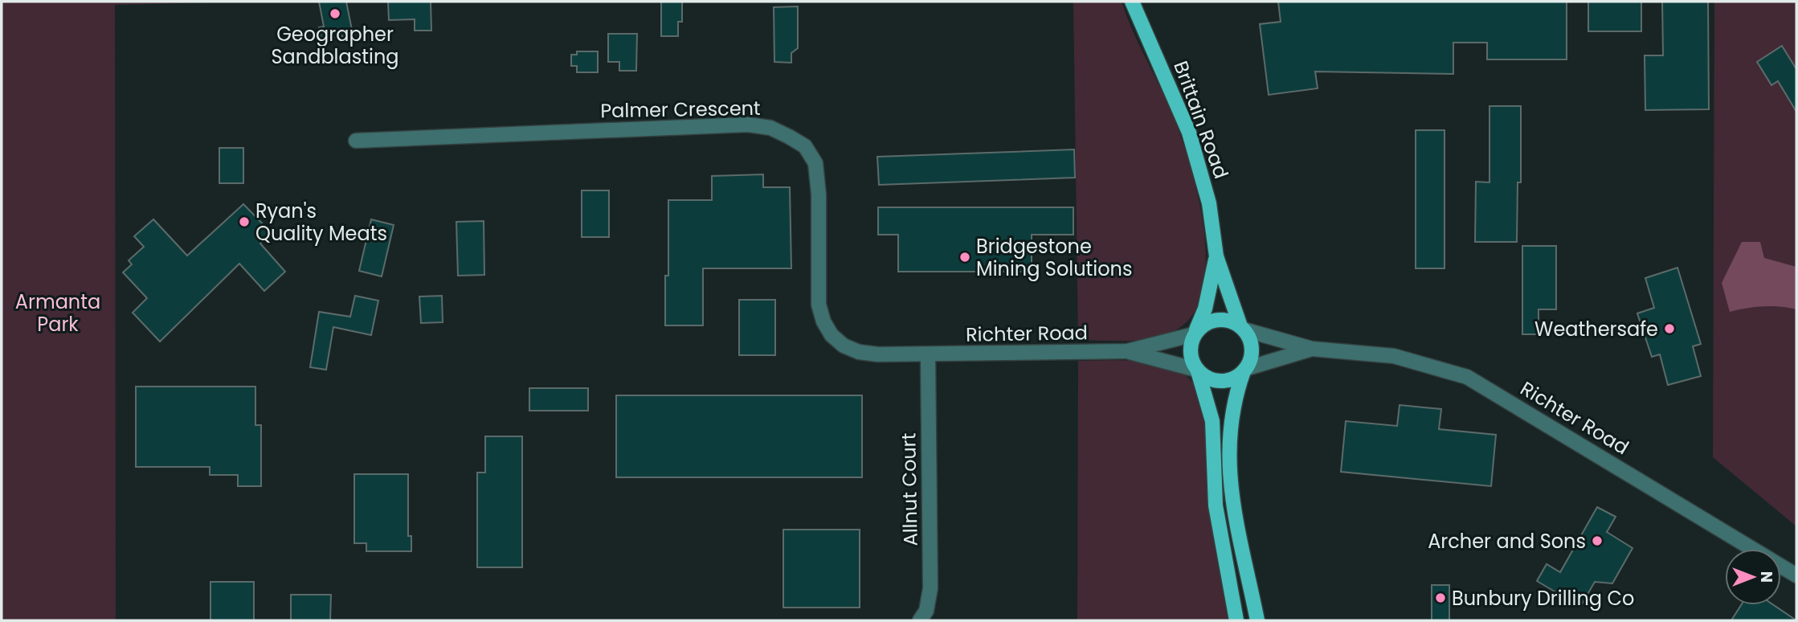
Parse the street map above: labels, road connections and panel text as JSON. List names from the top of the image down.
{
  "streets": {
    "main road": ["Brittain Road"],
    "street": ["Palmer Crescent", "Richter Road", "Allnut Court"]
  },
  "crossings": [
    ["Palmer Crescent", "Richter Road"],
    ["Palmer Crescent", "Allnut Court"],
    ["Brittain Road", "Richter Road"],
    ["Richter Road", "Allnut Court"]
  ],
  "parks": ["Armanta Park"],
  "places": [
    "Geographer Sandblasting",
    "Ryan's Quality Meats",
    "Bridgestone Mining Solutions",
    "Weathersafe",
    "Archer and Sons",
    "Bunbury Drilling Co"
  ],
  "north": "right"
}
